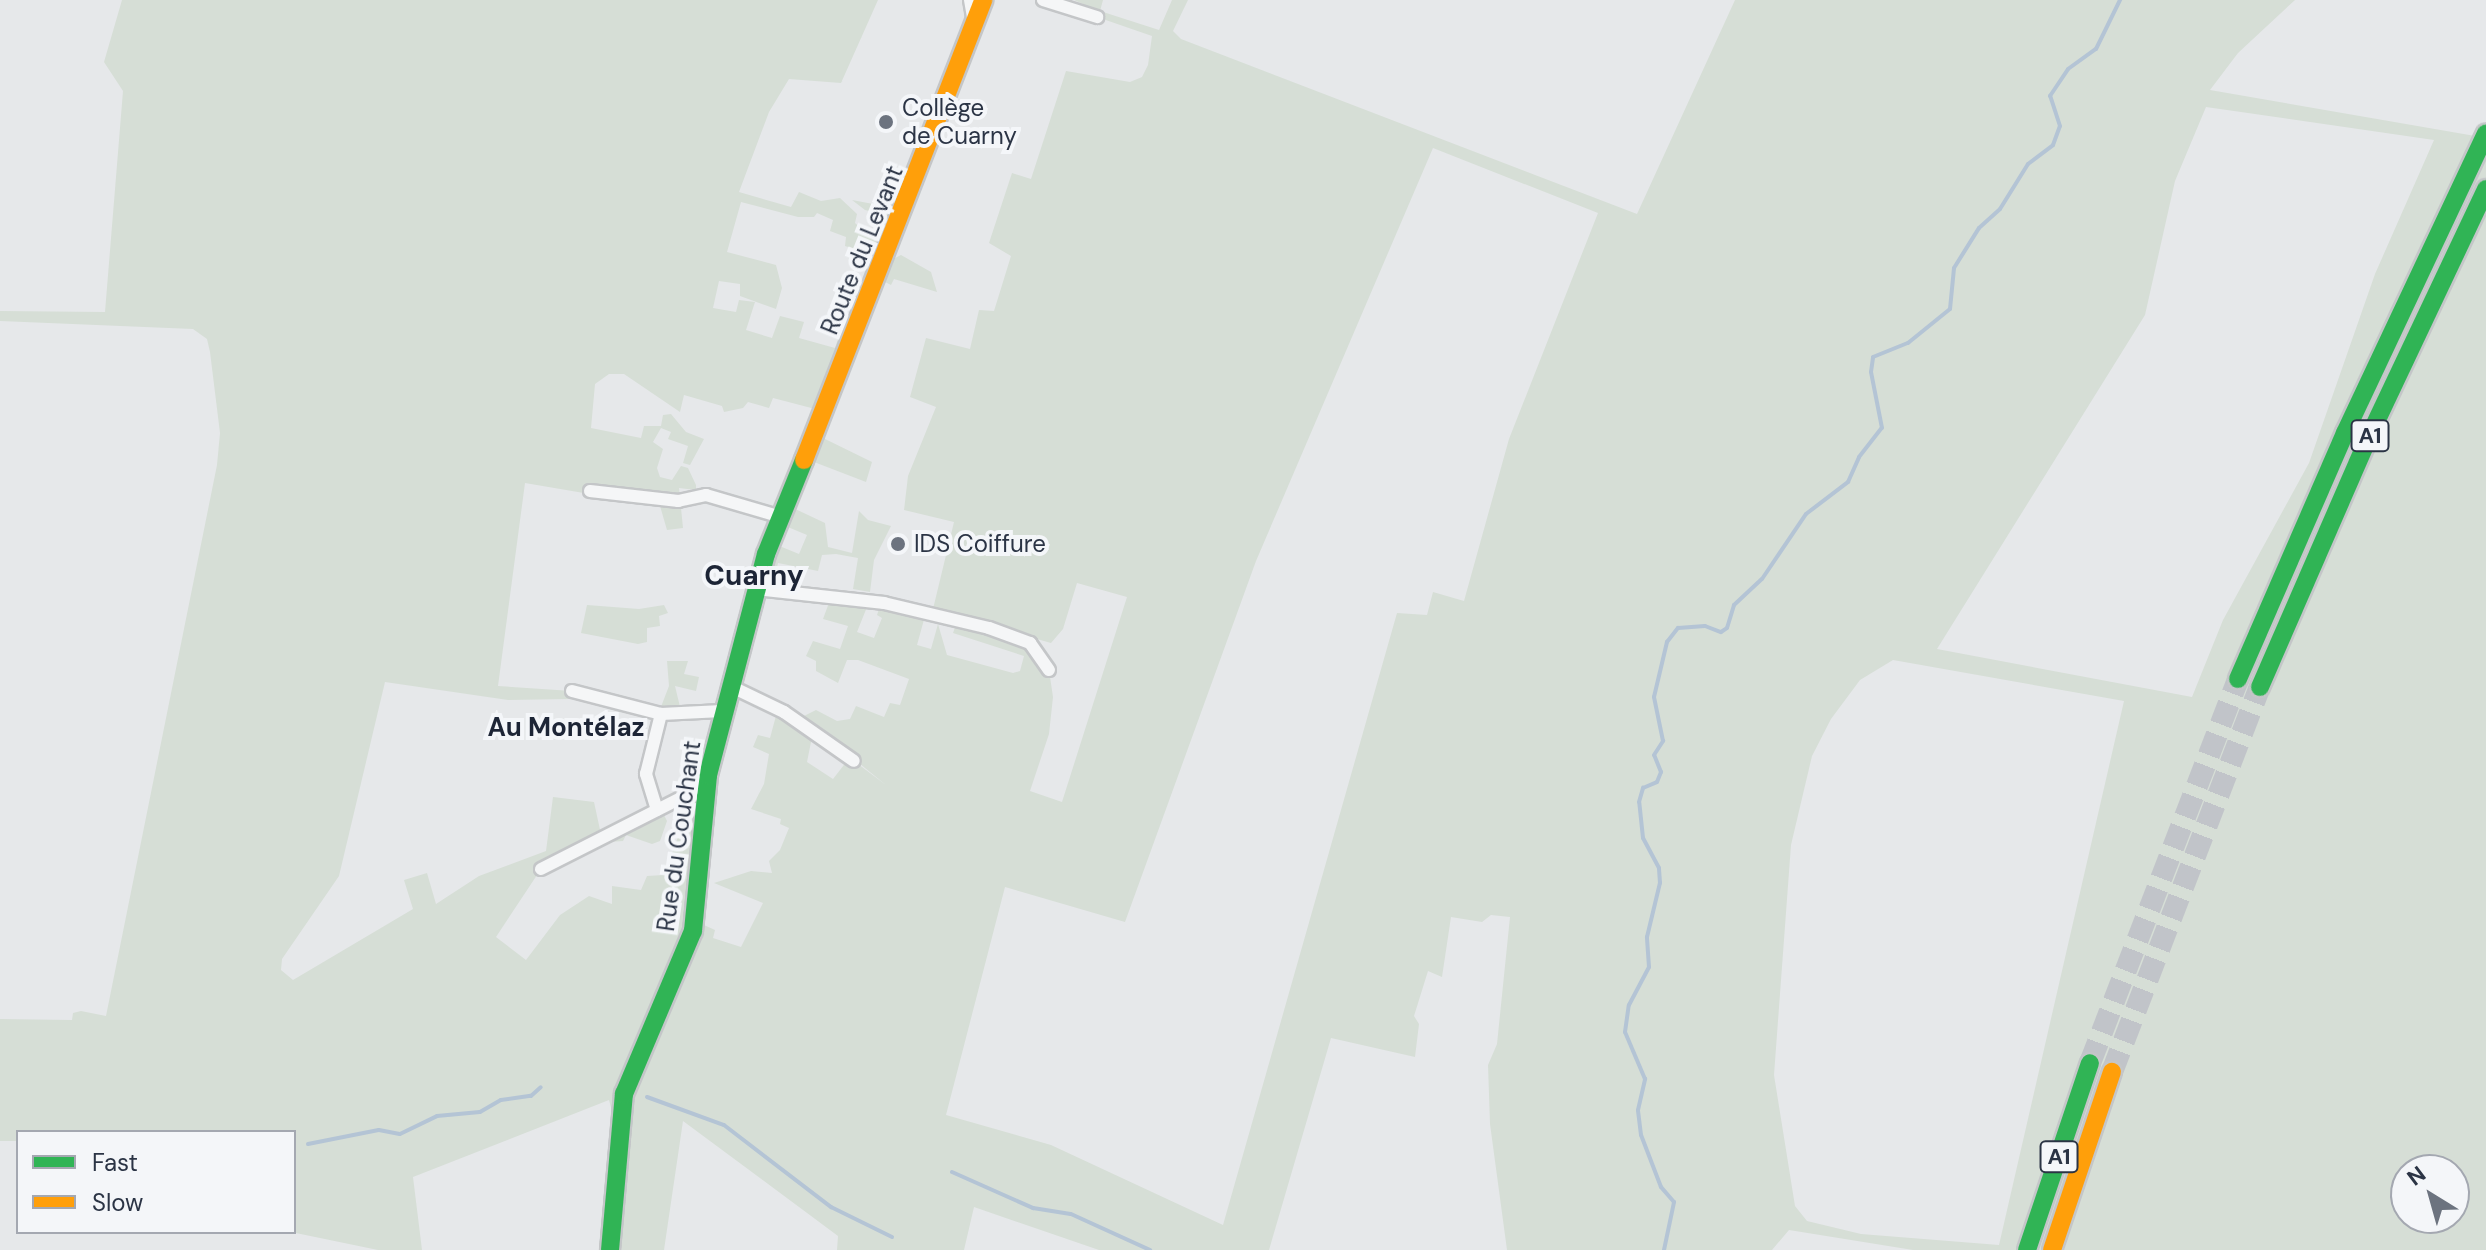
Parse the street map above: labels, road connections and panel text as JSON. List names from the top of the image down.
{
  "streets": {
    "main road": ["Route du Levant", "A1", "Rue du Couchant"]
  },
  "crossings": [
    ["Route du Levant", "Rue du Couchant"]
  ],
  "districts": ["Cuarny", "Au Montélaz"],
  "places": ["Collège de Cuarny", "IDS Coiffure"],
  "legend": ["Fast", "Slow"],
  "north": "top left"
}
